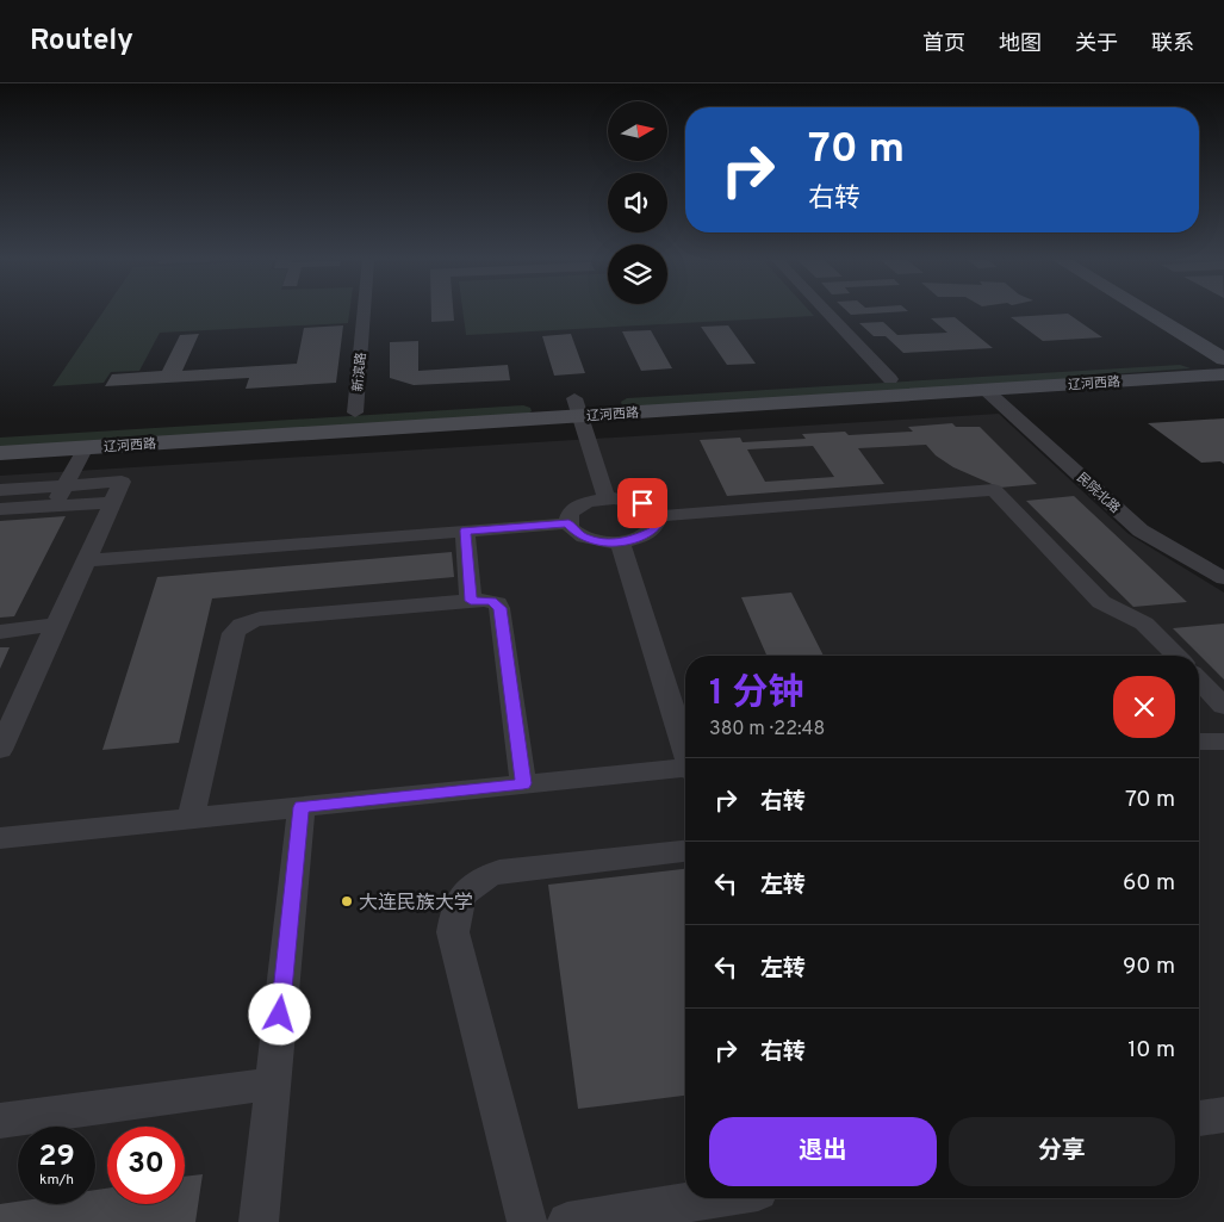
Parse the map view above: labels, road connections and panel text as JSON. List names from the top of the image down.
{
  "streets": {
    "street": ["新滨路", "辽河西路", "民院北路"]
  },
  "crossings": [
    ["新滨路", "辽河西路"],
    ["辽河西路", "民院北路"]
  ],
  "places": ["大连民族大学"],
  "north": "right",
  "page": {
    "header": "Routely",
    "nav": [
      "首页",
      "地图",
      "关于",
      "联系"
    ],
    "turn": ["70 m", "右转"],
    "heading": ["1 分钟", "380 m · 22:48"],
    "list": [
      {
        "name": "右转",
        "value": "70 m"
      },
      {
        "name": "左转",
        "value": "60 m"
      },
      {
        "name": "左转",
        "value": "90 m"
      },
      {
        "name": "右转",
        "value": "10 m"
      }
    ],
    "buttons": ["退出", "分享"],
    "speed": "29 km/h",
    "limit": "30"
  }
}
